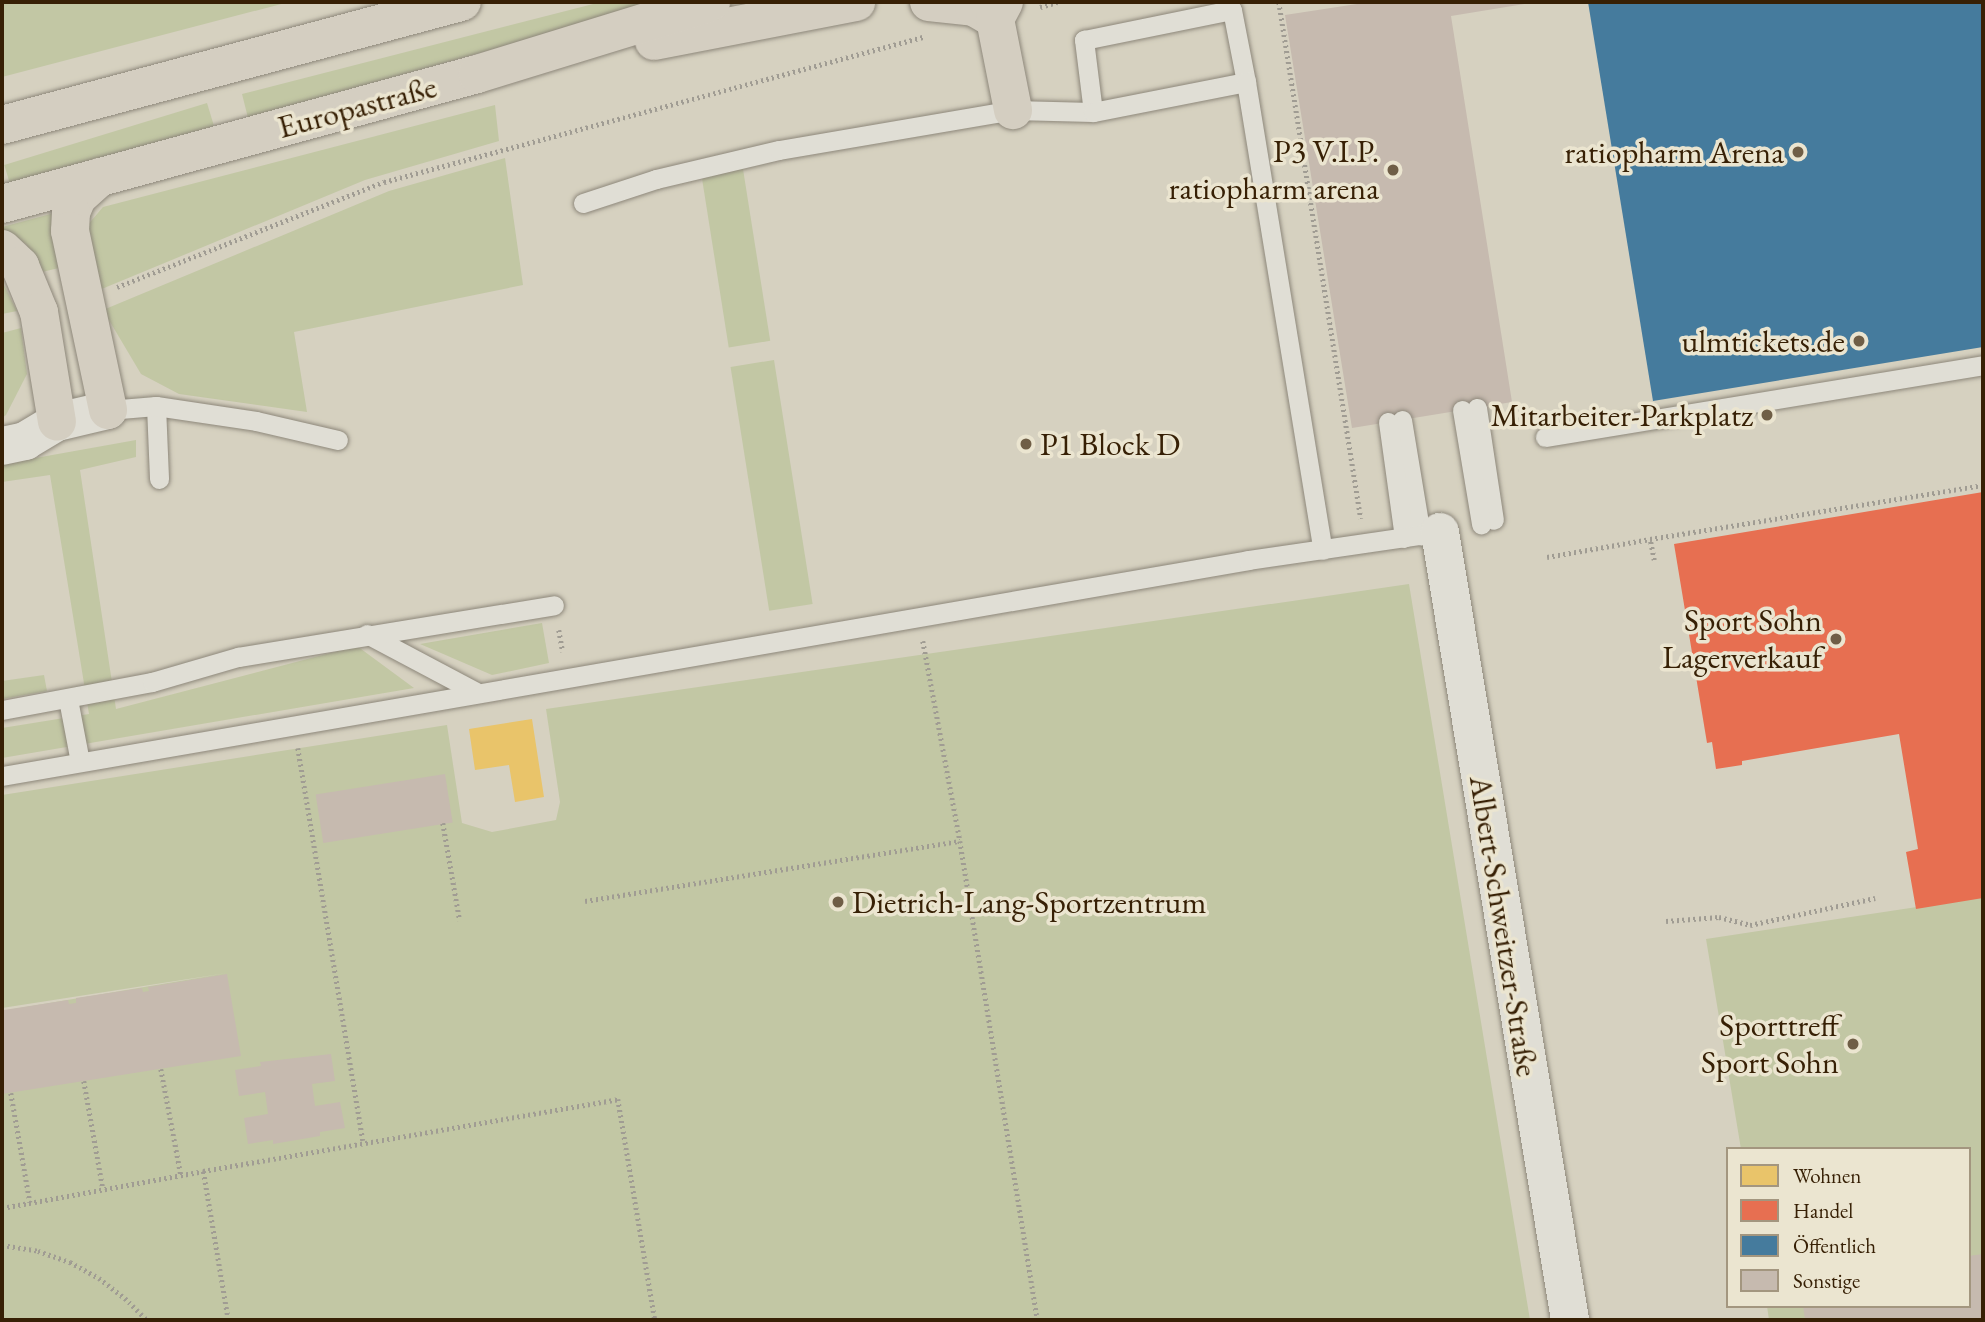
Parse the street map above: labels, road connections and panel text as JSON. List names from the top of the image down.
{
  "streets": {
    "main road": ["Europastraße"],
    "street": ["Albert-Schweitzer-Straße"]
  },
  "places": [
    "ratiopharm Arena",
    "P3 V.I.P. ratiopharm arena",
    "ulmtickets.de",
    "Mitarbeiter-Parkplatz",
    "P1 Block D",
    "Sport Sohn Lagerverkauf",
    "Dietrich-Lang-Sportzentrum",
    "Sporttreff Sport Sohn"
  ],
  "legend": [
    "Wohnen",
    "Handel",
    "Öffentlich",
    "Sonstige"
  ]
}
